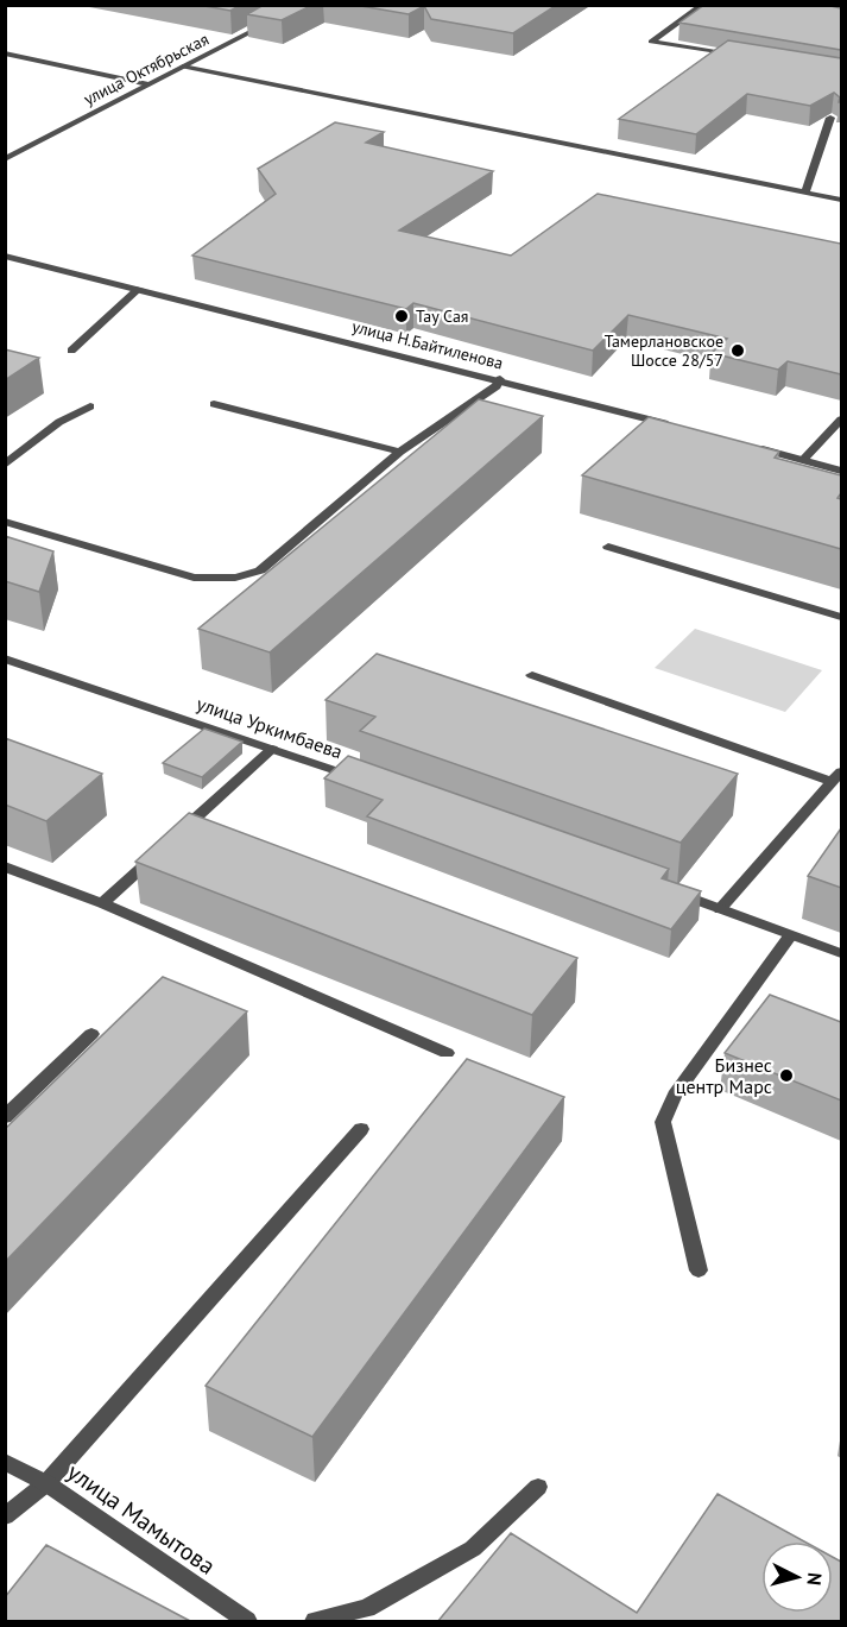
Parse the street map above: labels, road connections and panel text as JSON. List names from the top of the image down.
{
  "streets": {
    "street": [
      "улица Октябрьская",
      "улица Н.Байтиленова",
      "улица Уркимбаева",
      "улица Мамытова"
    ]
  },
  "places": ["Тау Сая", "Тамерлановское Шоссе 28/57", "Бизнес центр Марс"],
  "north": "right"
}
